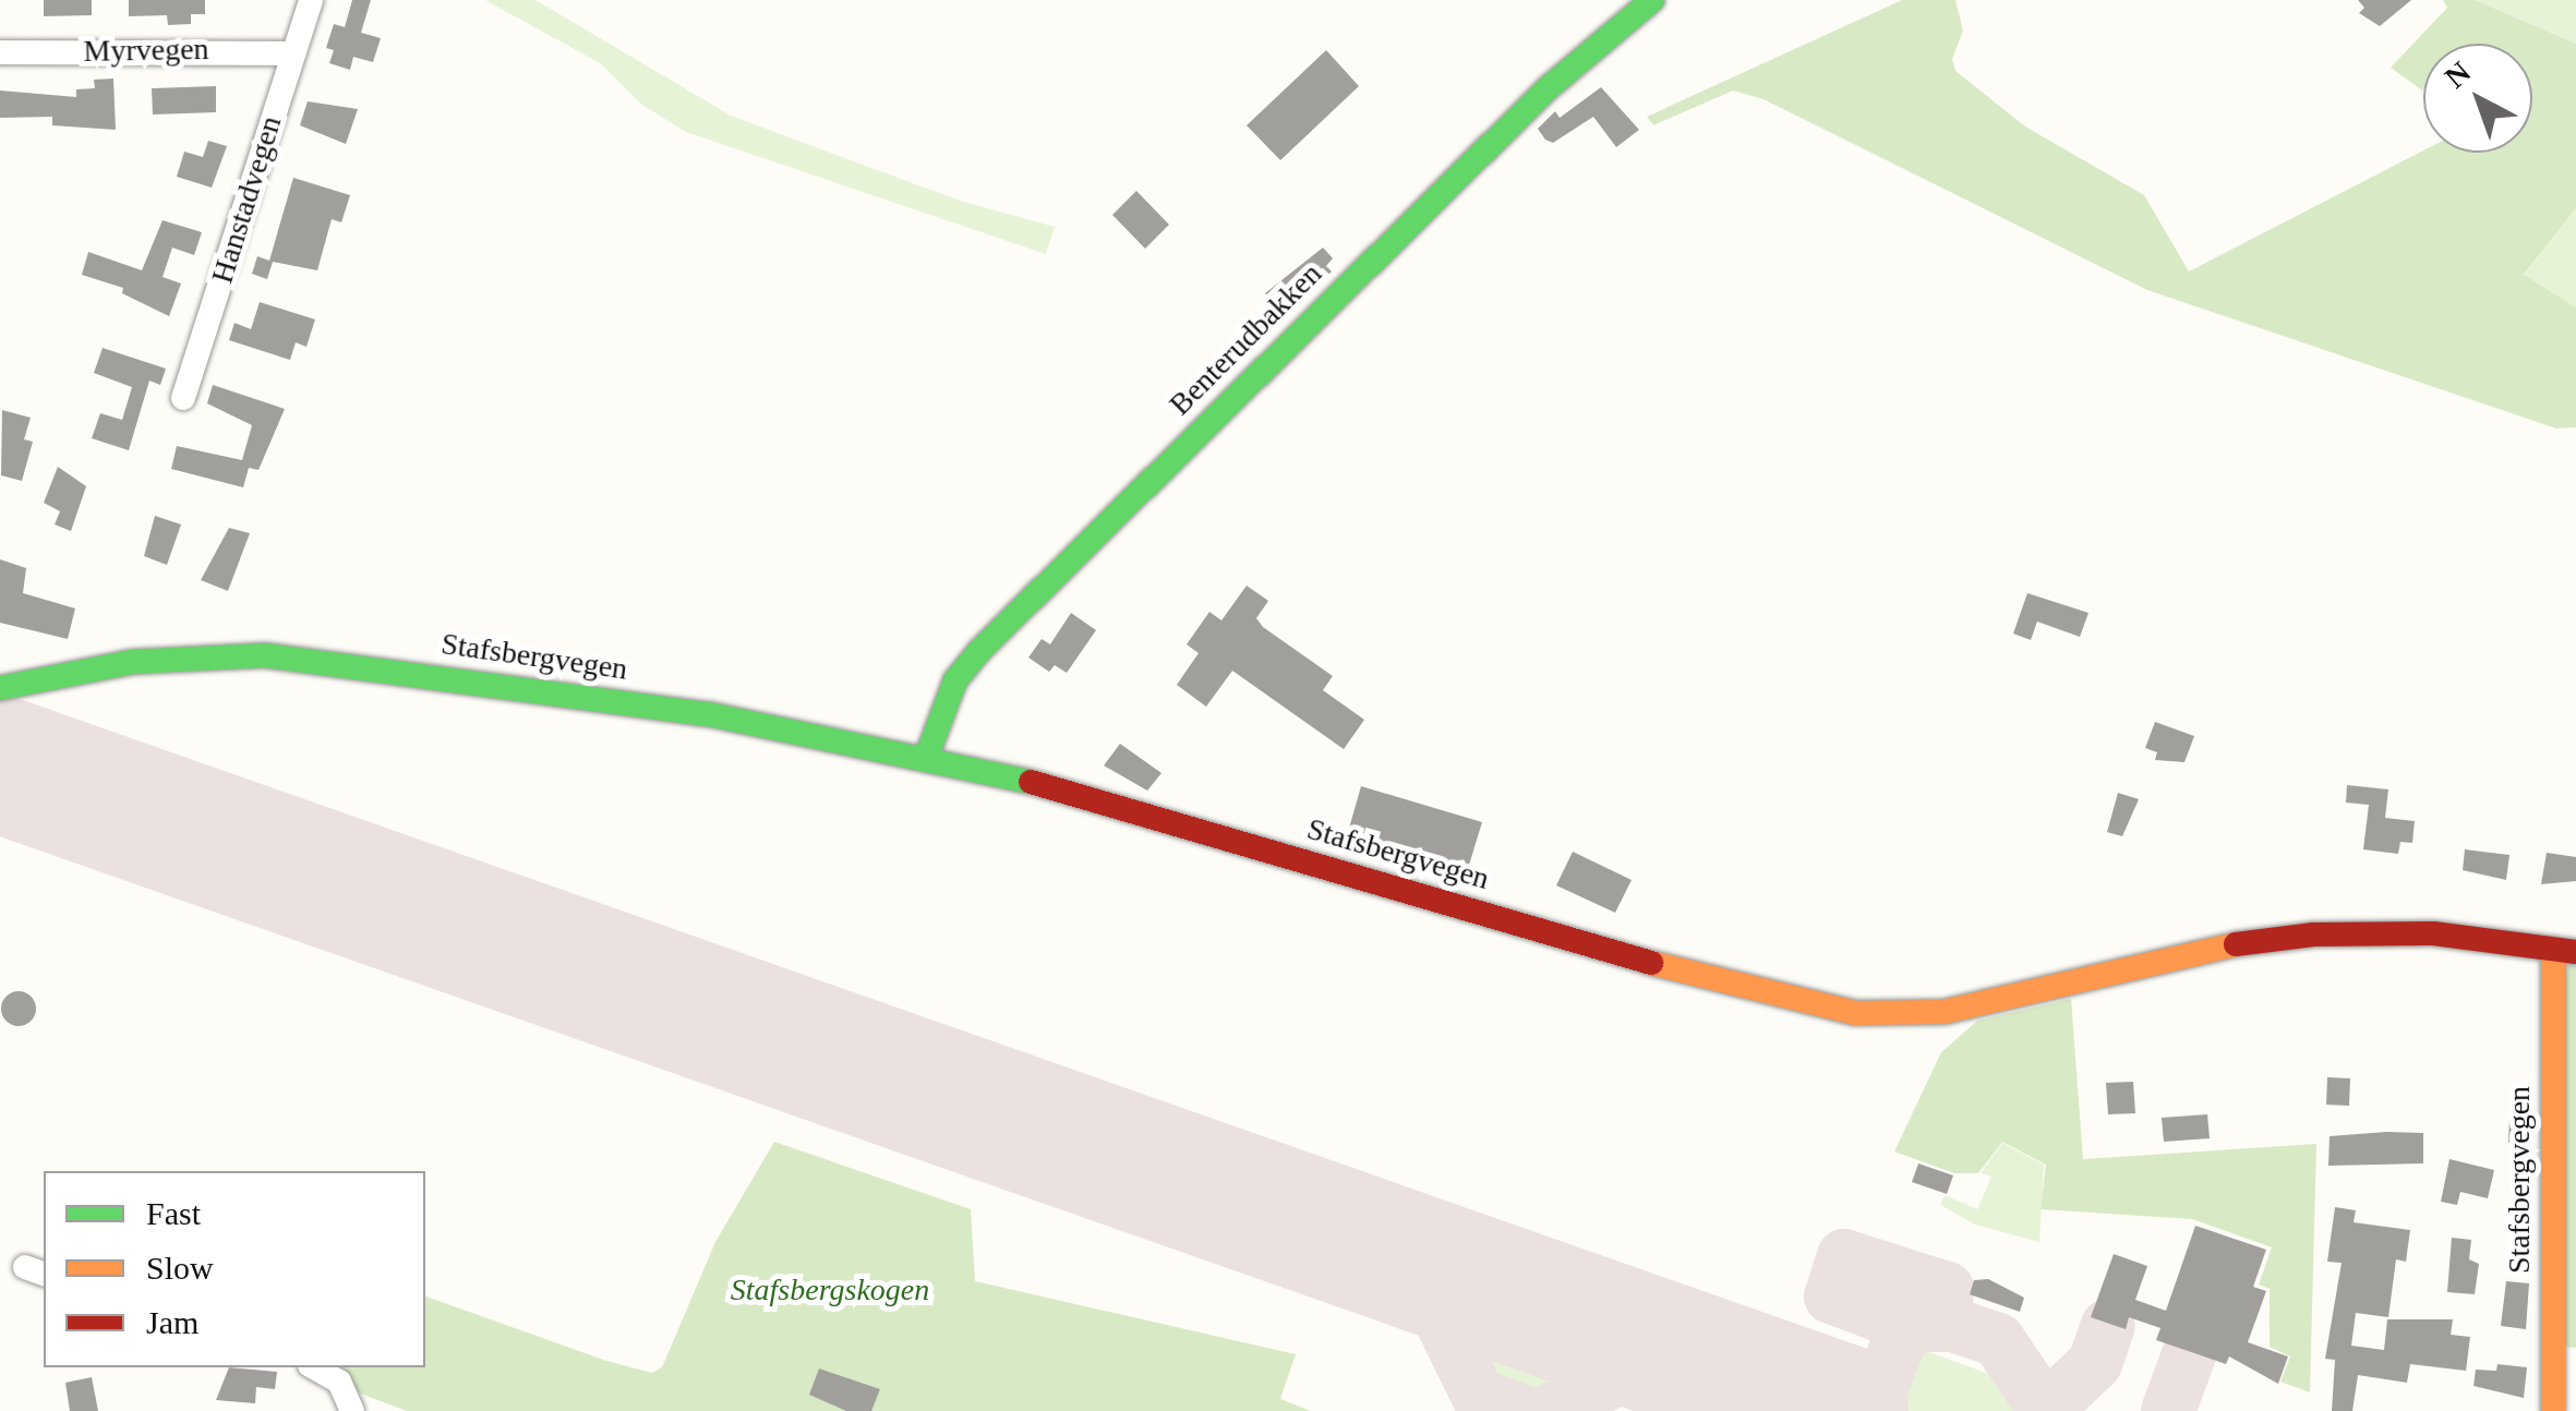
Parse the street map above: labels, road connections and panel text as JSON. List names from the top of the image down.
{
  "streets": {
    "main road": ["Benterudbakken", "Stafsbergvegen"],
    "street": ["Myrvegen", "Hanstadvegen"]
  },
  "crossings": [
    ["Myrvegen", "Hanstadvegen"],
    ["Benterudbakken", "Stafsbergvegen"]
  ],
  "parks": ["Stafsbergskogen"],
  "legend": ["Fast", "Slow", "Jam"],
  "north": "top left"
}
